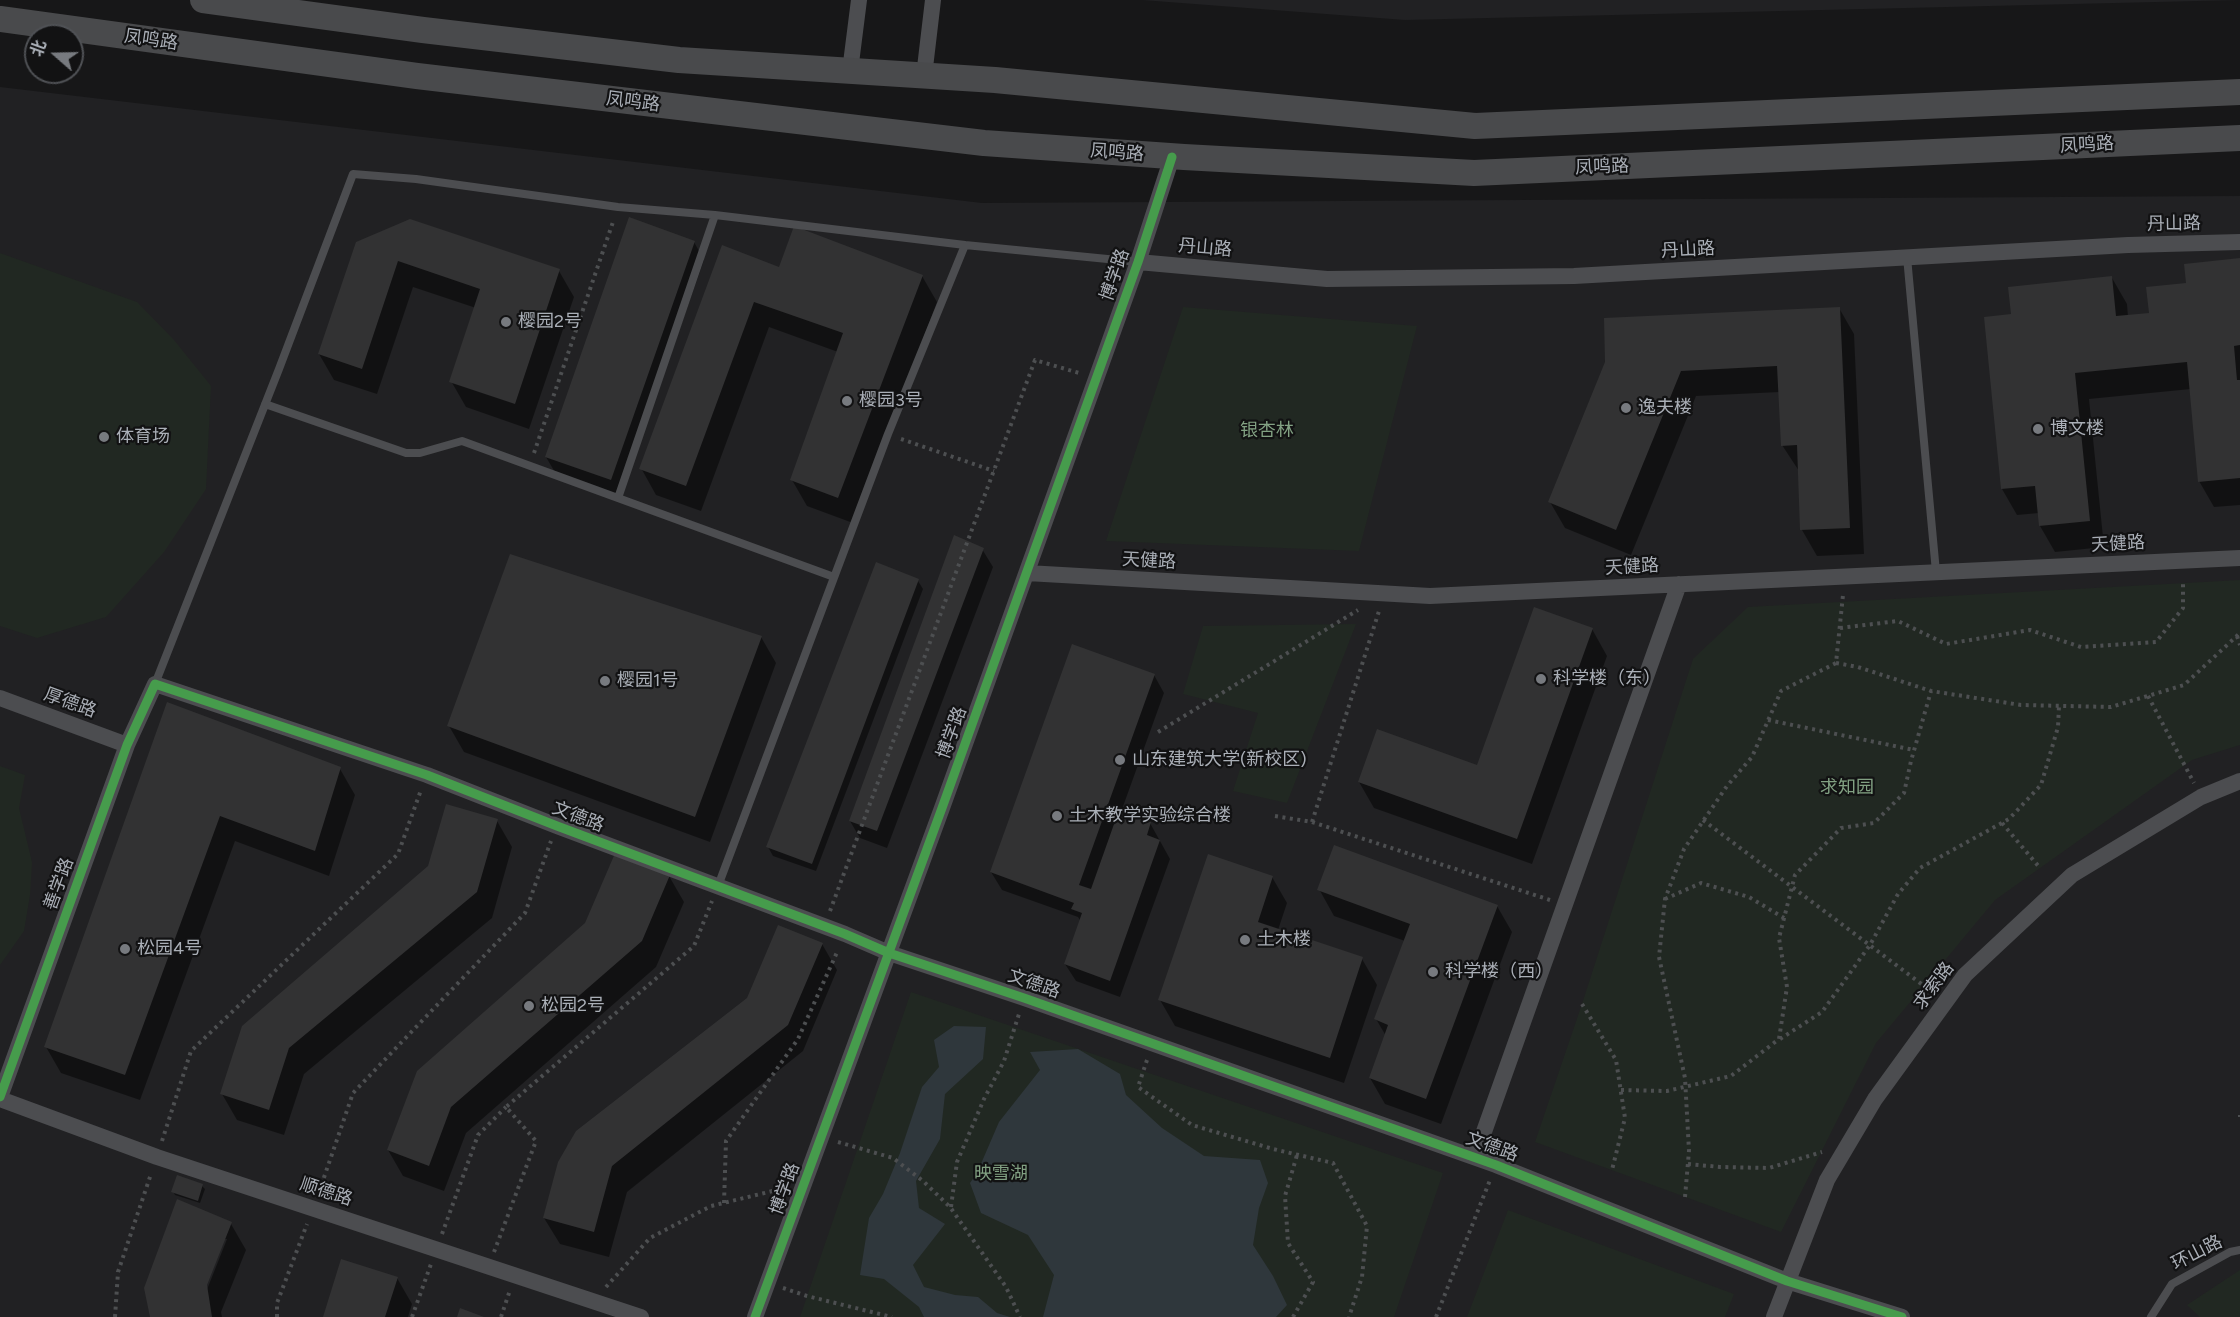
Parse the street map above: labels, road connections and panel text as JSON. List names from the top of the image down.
{
  "streets": {
    "main road": ["凤鸣路"],
    "street": [
      "丹山路",
      "博学路",
      "天健路",
      "厚德路",
      "文德路",
      "善学路",
      "求索路",
      "顺德路"
    ],
    "lane": ["环山路"]
  },
  "crossings": [
    ["凤鸣路", "博学路"],
    ["丹山路", "博学路"],
    ["博学路", "天健路"],
    ["博学路", "文德路"],
    ["厚德路", "善学路"],
    ["文德路", "善学路"],
    ["文德路", "求索路"],
    ["善学路", "顺德路"]
  ],
  "parks": ["银杏林", "求知园", "映雪湖"],
  "places": [
    "樱园2号",
    "樱园3号",
    "逸夫楼",
    "博文楼",
    "体育场",
    "科学楼（东）",
    "樱园1号",
    "山东建筑大学(新校区)",
    "土木教学实验综合楼",
    "土木楼",
    "松园4号",
    "科学楼（西）",
    "松园2号"
  ],
  "north": "left"
}
